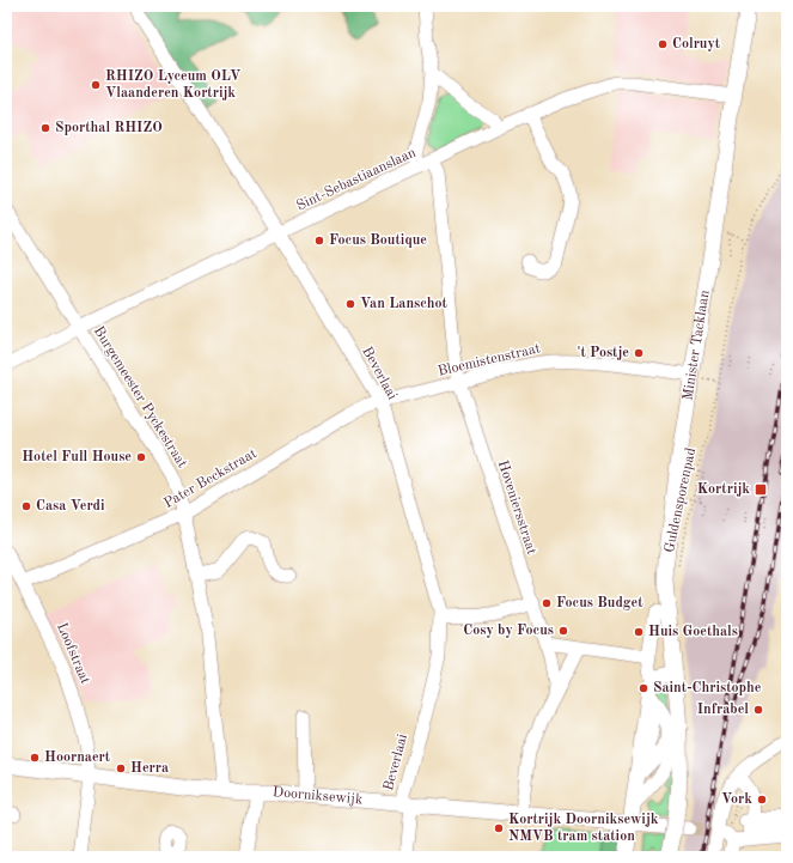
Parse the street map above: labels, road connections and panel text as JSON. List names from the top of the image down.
{
  "streets": {
    "main road": ["Minister Tacklaan", "Doorniksewijk"],
    "street": [
      "Sint-Sebastiaanslaan",
      "Bloemistenstraat",
      "Beverlaai",
      "Burgemeester Pyckestraat",
      "Pater Beckstraat",
      "Hoveniersstraat",
      "Loofstraat"
    ],
    "path": ["Guldensporenpad"]
  },
  "crossings": [
    ["Sint-Sebastiaanslaan", "Minister Tacklaan"],
    ["Sint-Sebastiaanslaan", "Beverlaai"],
    ["Sint-Sebastiaanslaan", "Burgemeester Pyckestraat"],
    ["Sint-Sebastiaanslaan", "Hoveniersstraat"],
    ["Minister Tacklaan", "Bloemistenstraat"],
    ["Bloemistenstraat", "Beverlaai"],
    ["Bloemistenstraat", "Pater Beckstraat"],
    ["Bloemistenstraat", "Hoveniersstraat"],
    ["Beverlaai", "Pater Beckstraat"],
    ["Beverlaai", "Doorniksewijk"],
    ["Burgemeester Pyckestraat", "Pater Beckstraat"],
    ["Burgemeester Pyckestraat", "Doorniksewijk"],
    ["Pater Beckstraat", "Loofstraat"],
    ["Hoveniersstraat", "Doorniksewijk"],
    ["Loofstraat", "Doorniksewijk"]
  ],
  "places": {
    "other": [
      "Colruyt",
      "RHIZO Lyceum OLV Vlaanderen Kortrijk",
      "Sporthal RHIZO",
      "Focus Boutique",
      "Van Lanschot",
      "'t Postje",
      "Hotel Full House",
      "Casa Verdi",
      "Focus Budget",
      "Cosy by Focus",
      "Huis Goethals",
      "Saint-Christophe",
      "Infrabel",
      "Hoornaert",
      "Herra",
      "Vork",
      "Kortrijk Doorniksewijk NMVB tram station"
    ],
    "transit": ["Kortrijk"]
  }
}
